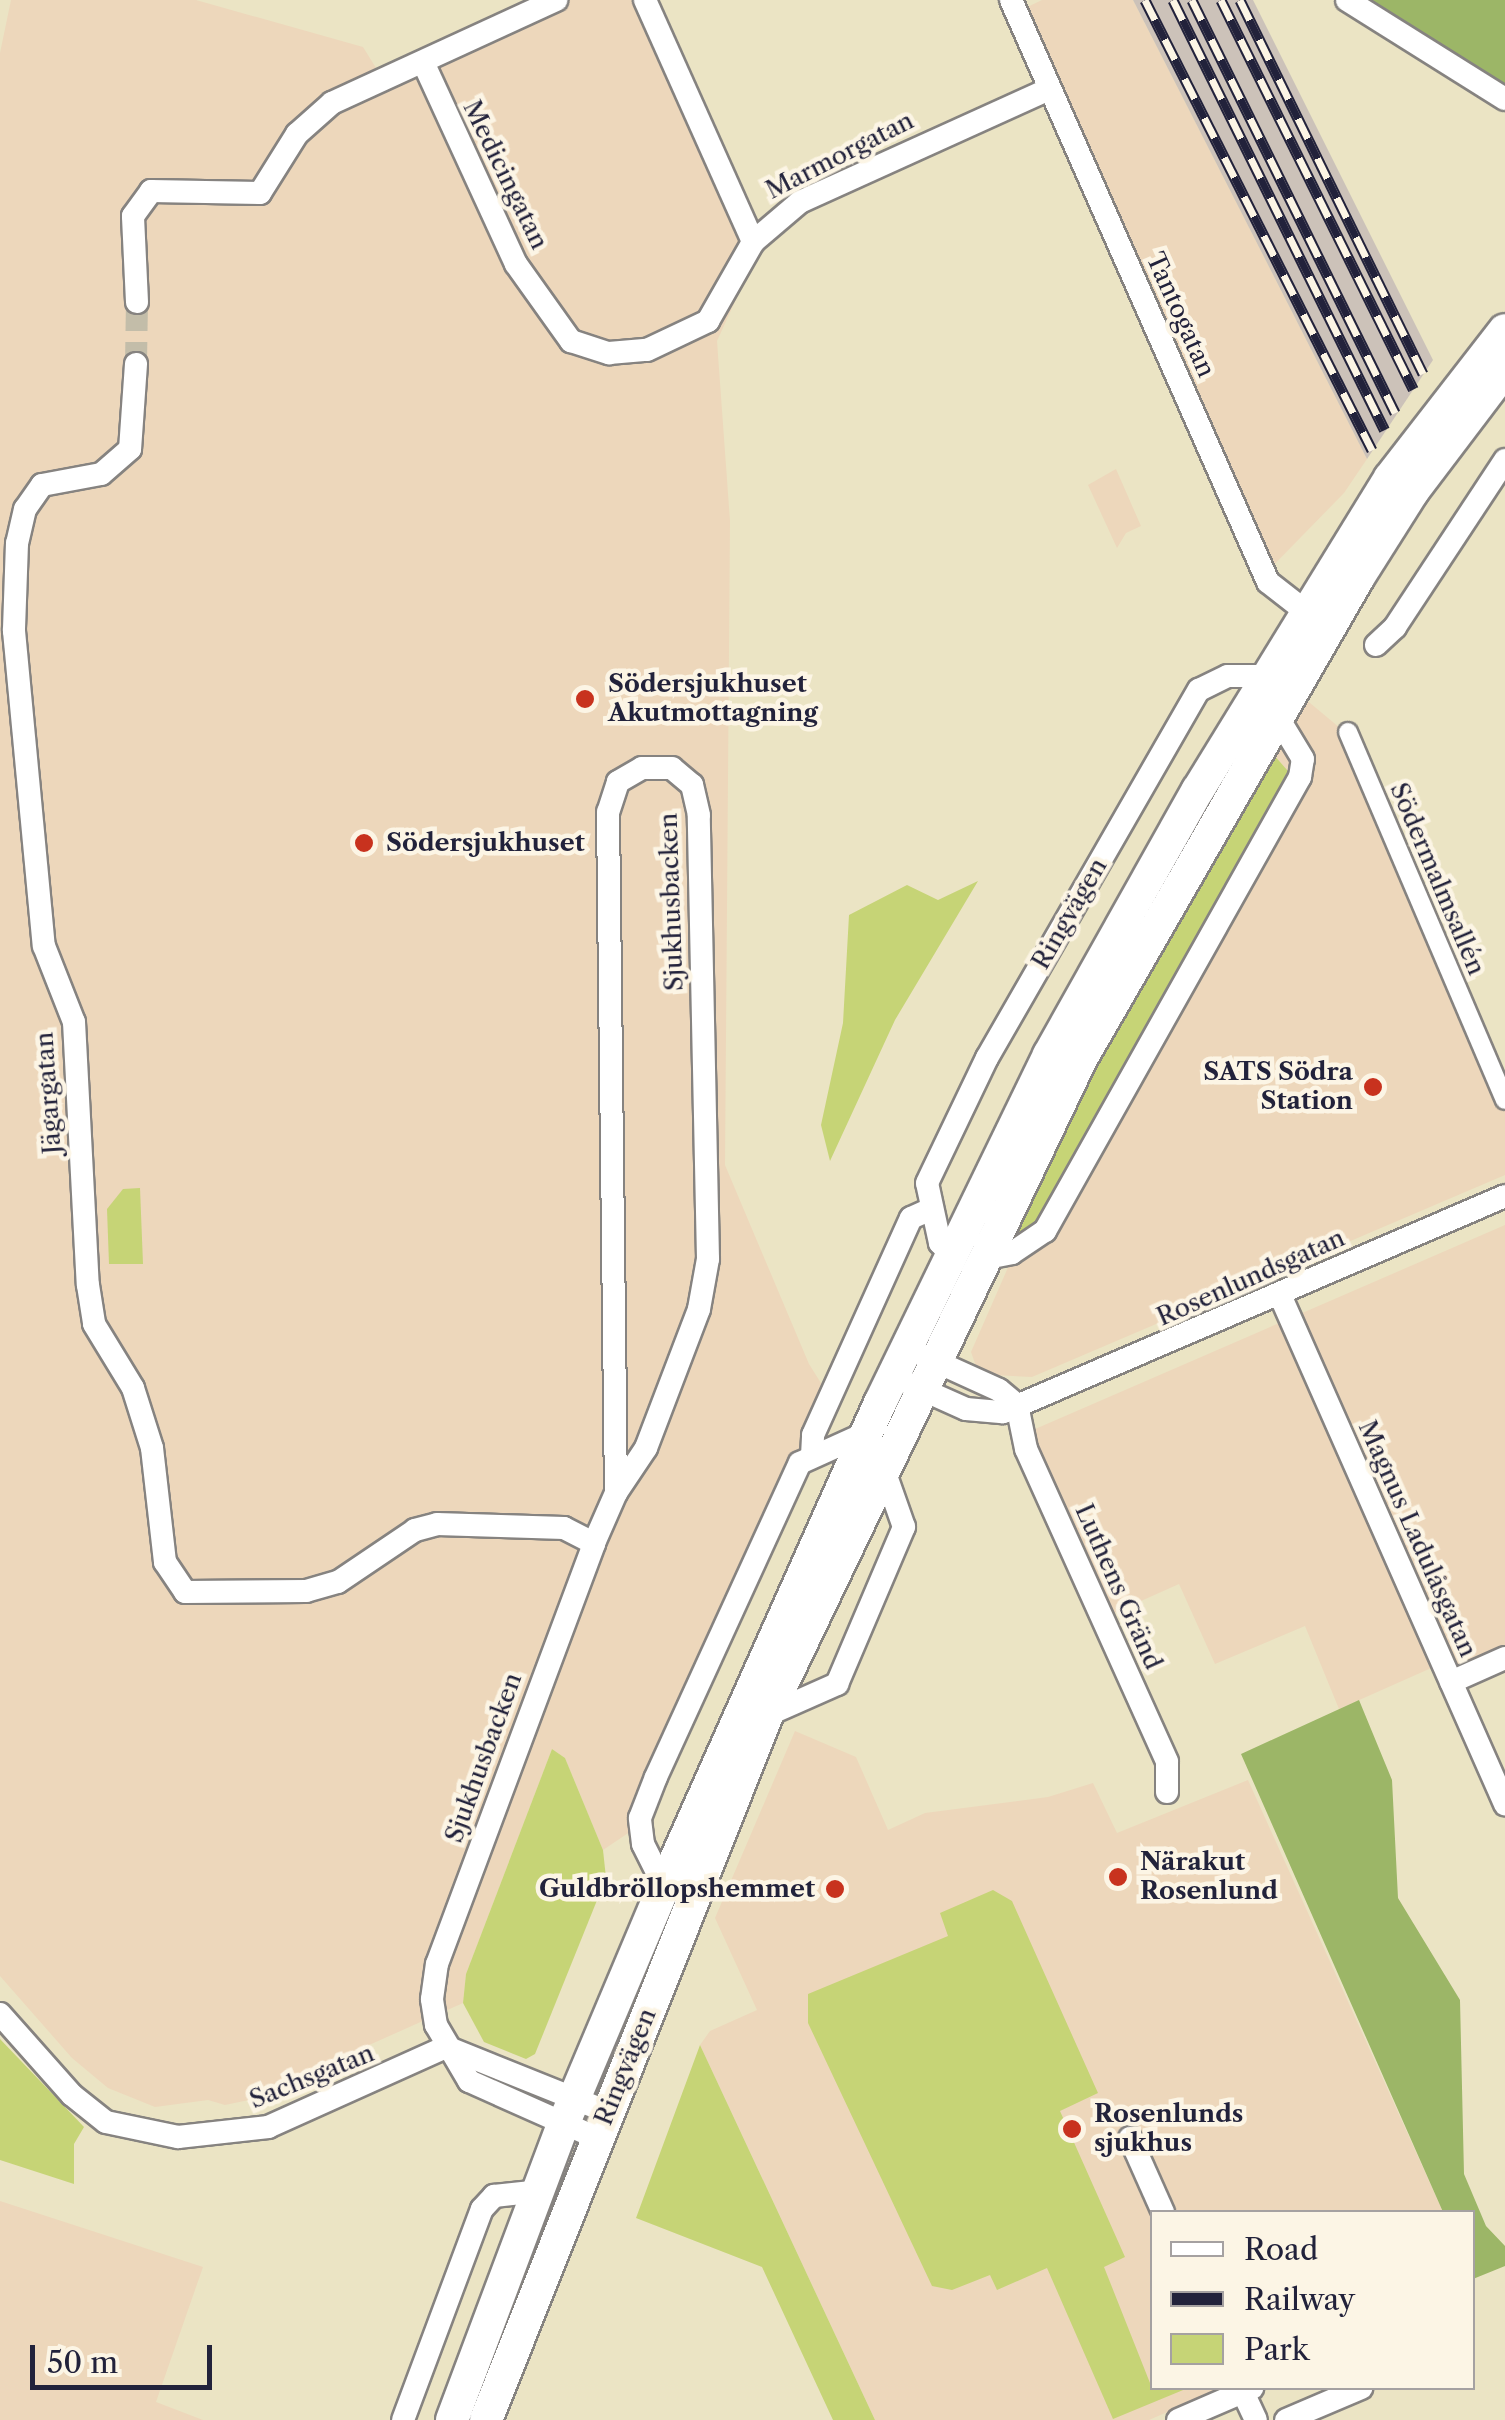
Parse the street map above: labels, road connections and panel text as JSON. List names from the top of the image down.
{
  "streets": {
    "main road": ["Ringvägen"],
    "street": [
      "Marmorgatan",
      "Medicingatan",
      "Tantogatan",
      "Södermalmsallén",
      "Sjukhusbacken",
      "Jägargatan",
      "Rosenlundsgatan",
      "Magnus Ladulåsgatan",
      "Luthens Gränd",
      "Sachsgatan"
    ]
  },
  "crossings": [
    ["Marmorgatan", "Medicingatan"],
    ["Marmorgatan", "Tantogatan"],
    ["Tantogatan", "Ringvägen"],
    ["Sjukhusbacken", "Ringvägen"],
    ["Sjukhusbacken", "Jägargatan"],
    ["Sjukhusbacken", "Sachsgatan"],
    ["Ringvägen", "Rosenlundsgatan"],
    ["Rosenlundsgatan", "Magnus Ladulåsgatan"],
    ["Rosenlundsgatan", "Luthens Gränd"]
  ],
  "places": [
    "Södersjukhuset Akutmottagning",
    "Södersjukhuset",
    "SATS Södra Station",
    "Närakut Rosenlund",
    "Guldbröllopshemmet",
    "Rosenlunds sjukhus"
  ],
  "legend": ["Road", "Railway", "Park"],
  "scale_bar": "50 m"
}
